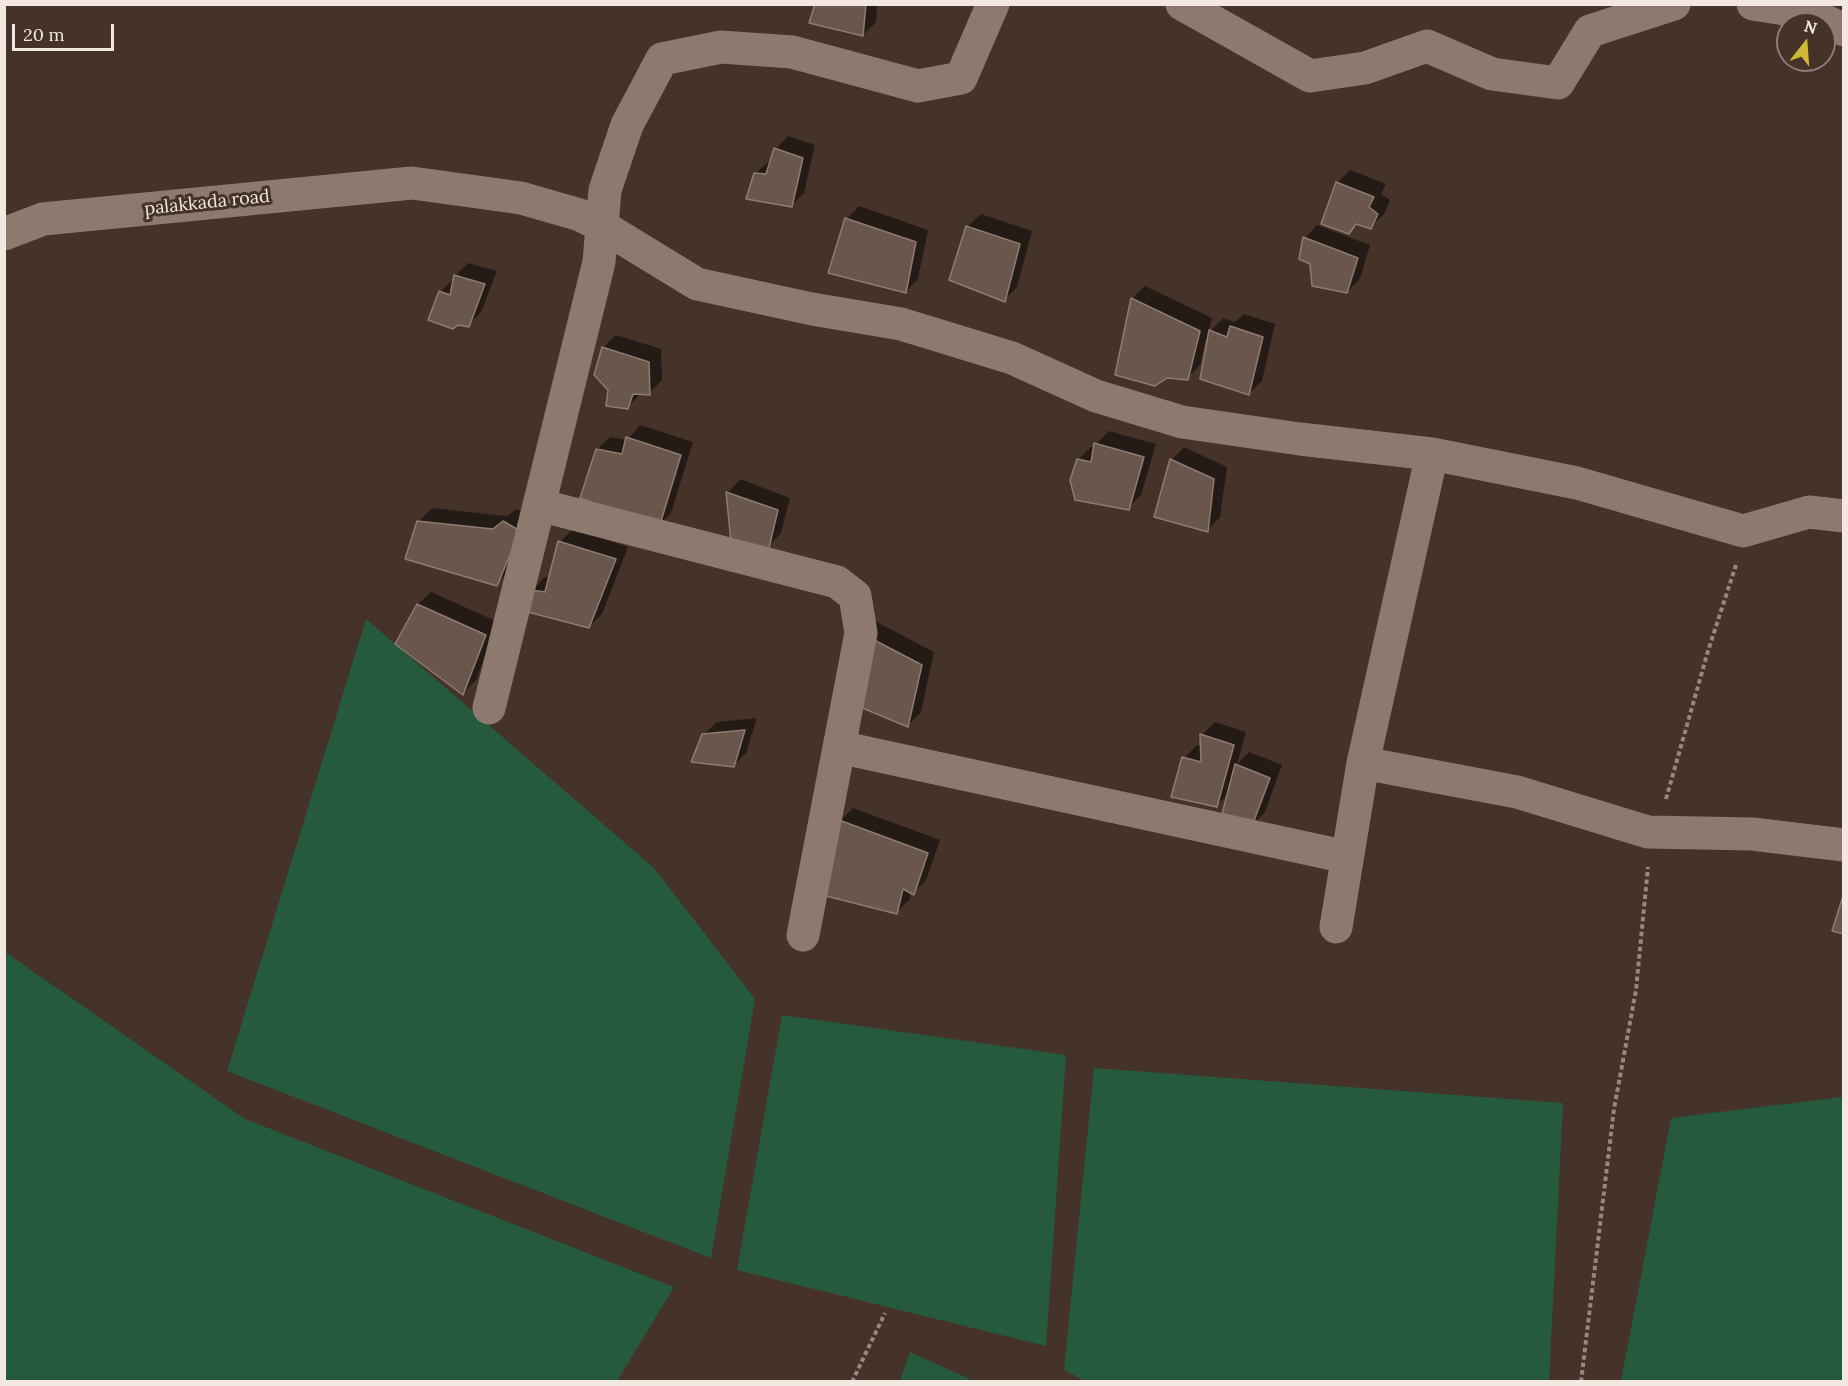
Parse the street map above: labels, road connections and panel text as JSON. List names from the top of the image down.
{
  "streets": {
    "street": ["palakkada road"]
  },
  "scale_bar": "20 m",
  "north": "top"
}
